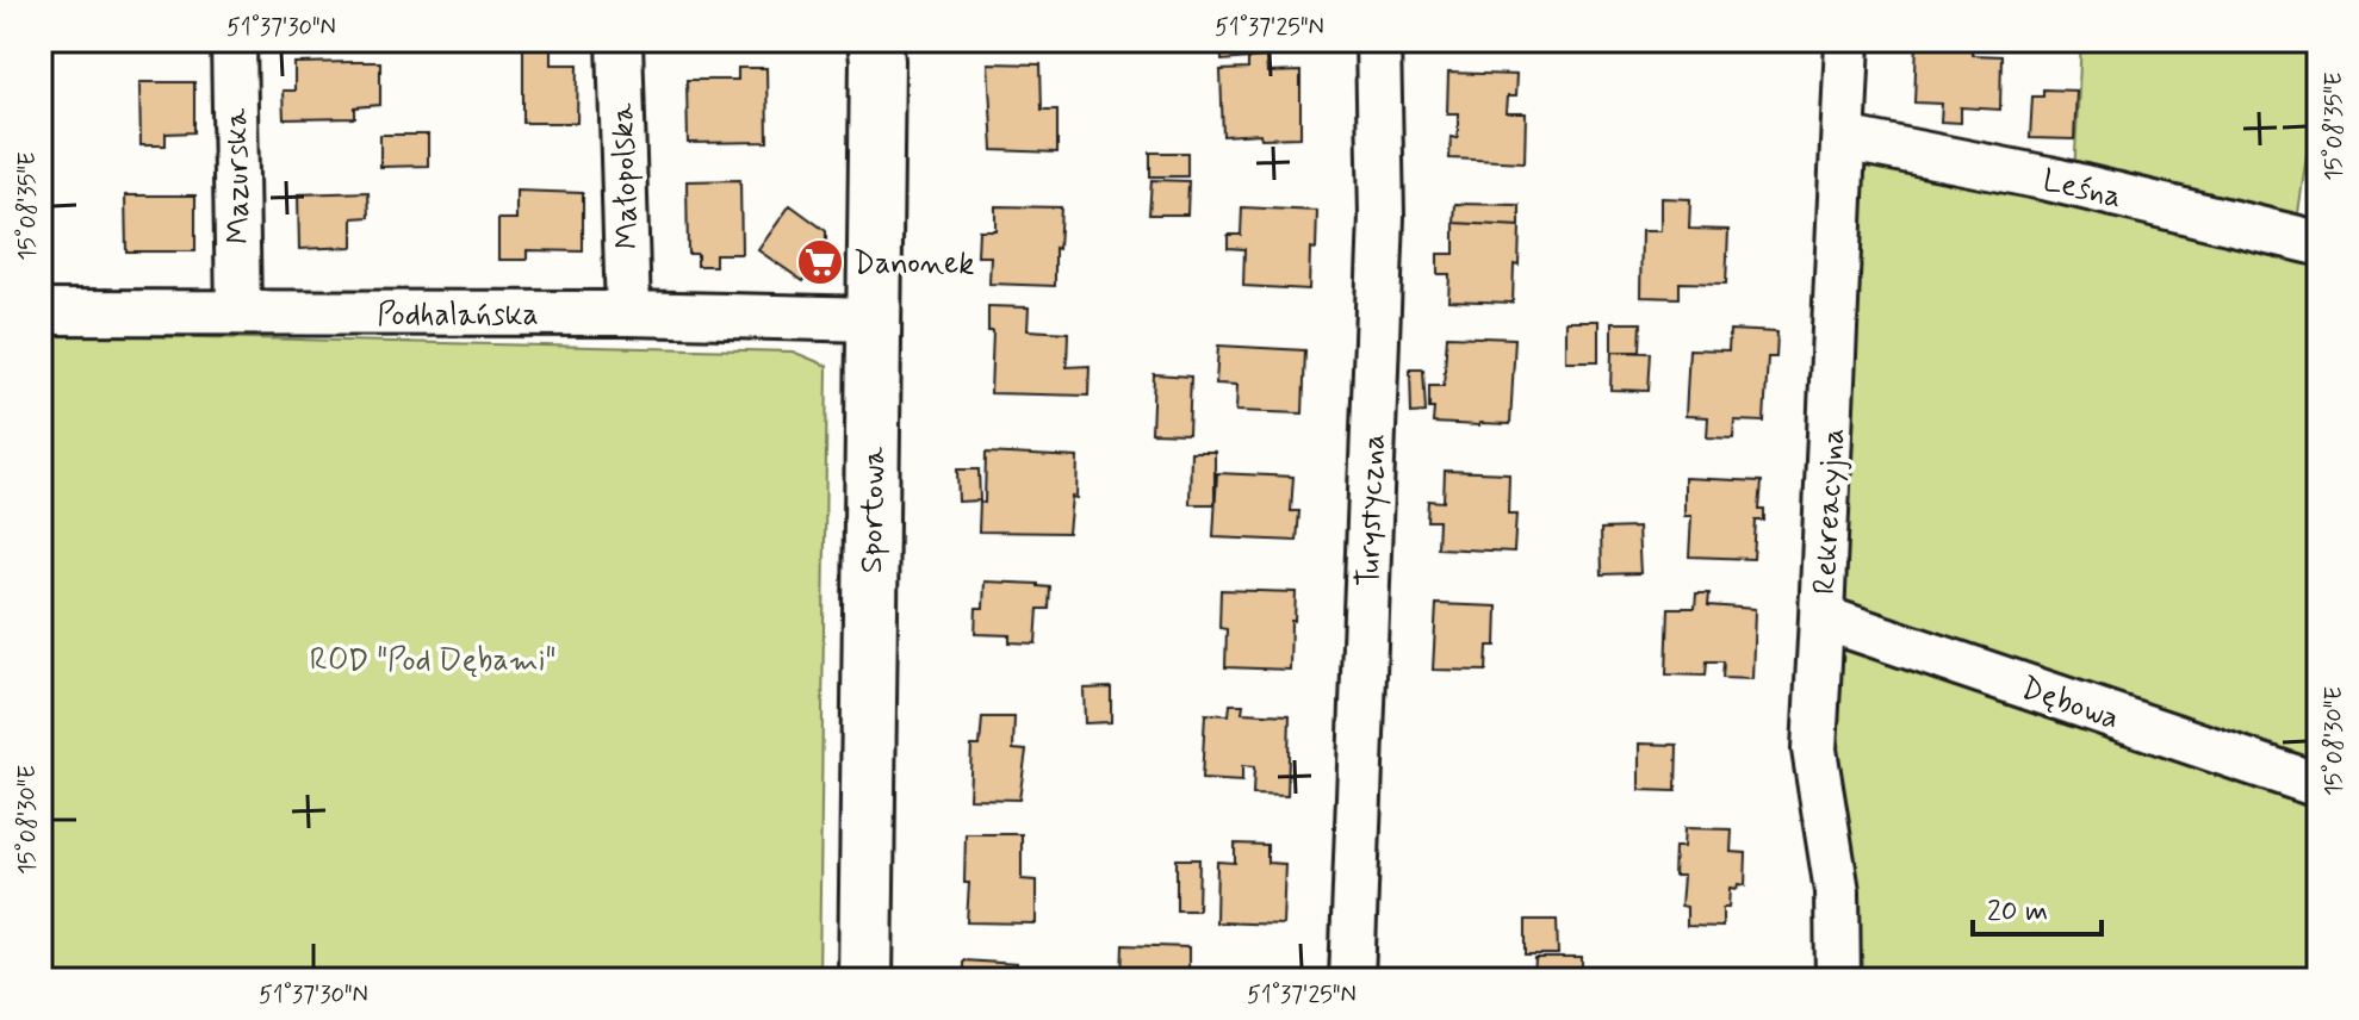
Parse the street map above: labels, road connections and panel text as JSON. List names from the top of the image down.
{
  "streets": {
    "street": [
      "Mazurska",
      "Małopolska",
      "Leśna",
      "Podhalańska",
      "Sportowa",
      "Turystyczna",
      "Rekreacyjna",
      "Dębowa"
    ]
  },
  "crossings": [
    ["Mazurska", "Podhalańska"],
    ["Małopolska", "Podhalańska"],
    ["Leśna", "Rekreacyjna"],
    ["Podhalańska", "Sportowa"],
    ["Rekreacyjna", "Dębowa"]
  ],
  "parks": ["ROD \"Pod Dębami\""],
  "places": {
    "supermarket": ["Danonek"]
  },
  "scale_bar": "20 m",
  "coordinates": [
    "51°37'30\"N",
    "51°37'25\"N",
    "15°08'35\"E",
    "15°08'30\"E"
  ]
}
